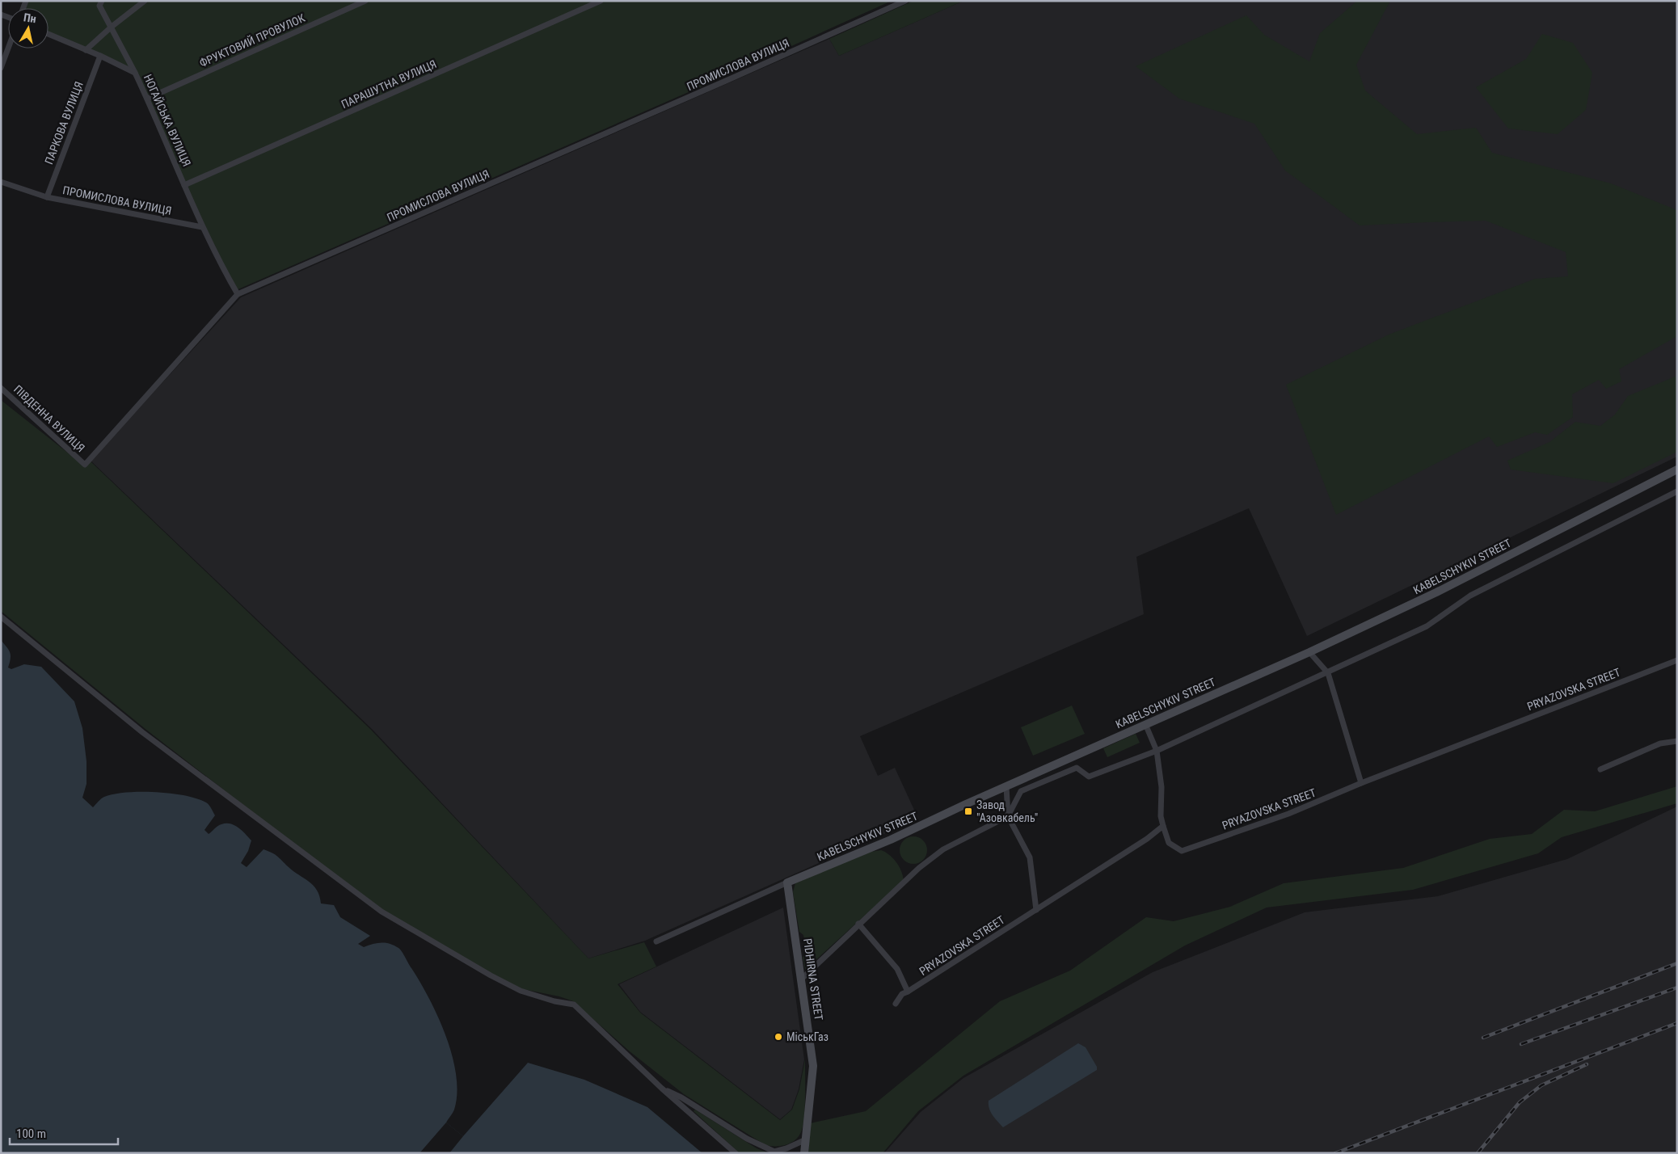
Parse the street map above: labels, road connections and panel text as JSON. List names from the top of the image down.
{
  "streets": {
    "street": [
      "ФРУКТОВИЙ ПРОВУЛОК",
      "ПРОМИСЛОВА ВУЛИЦЯ",
      "ПАРАШУТНА ВУЛИЦЯ",
      "НОГАЙСЬКА ВУЛИЦЯ",
      "ПАРКОВА ВУЛИЦЯ",
      "ПІВДЕННА ВУЛИЦЯ",
      "KABELSCHYKIV STREET",
      "PRYAZOVSKA STREET",
      "PIDHIRNA STREET"
    ]
  },
  "crossings": [
    ["ФРУКТОВИЙ ПРОВУЛОК", "НОГАЙСЬКА ВУЛИЦЯ"],
    ["ПРОМИСЛОВА ВУЛИЦЯ", "НОГАЙСЬКА ВУЛИЦЯ"],
    ["ПРОМИСЛОВА ВУЛИЦЯ", "ПАРКОВА ВУЛИЦЯ"],
    ["ПРОМИСЛОВА ВУЛИЦЯ", "ПІВДЕННА ВУЛИЦЯ"],
    ["ПАРАШУТНА ВУЛИЦЯ", "НОГАЙСЬКА ВУЛИЦЯ"],
    ["НОГАЙСЬКА ВУЛИЦЯ", "ПАРКОВА ВУЛИЦЯ"],
    ["KABELSCHYKIV STREET", "PIDHIRNA STREET"]
  ],
  "places": {
    "transit": ["Завод \"Азовкабель\""],
    "other": ["МіськГаз"]
  },
  "scale_bar": "100 m",
  "north": "top"
}
